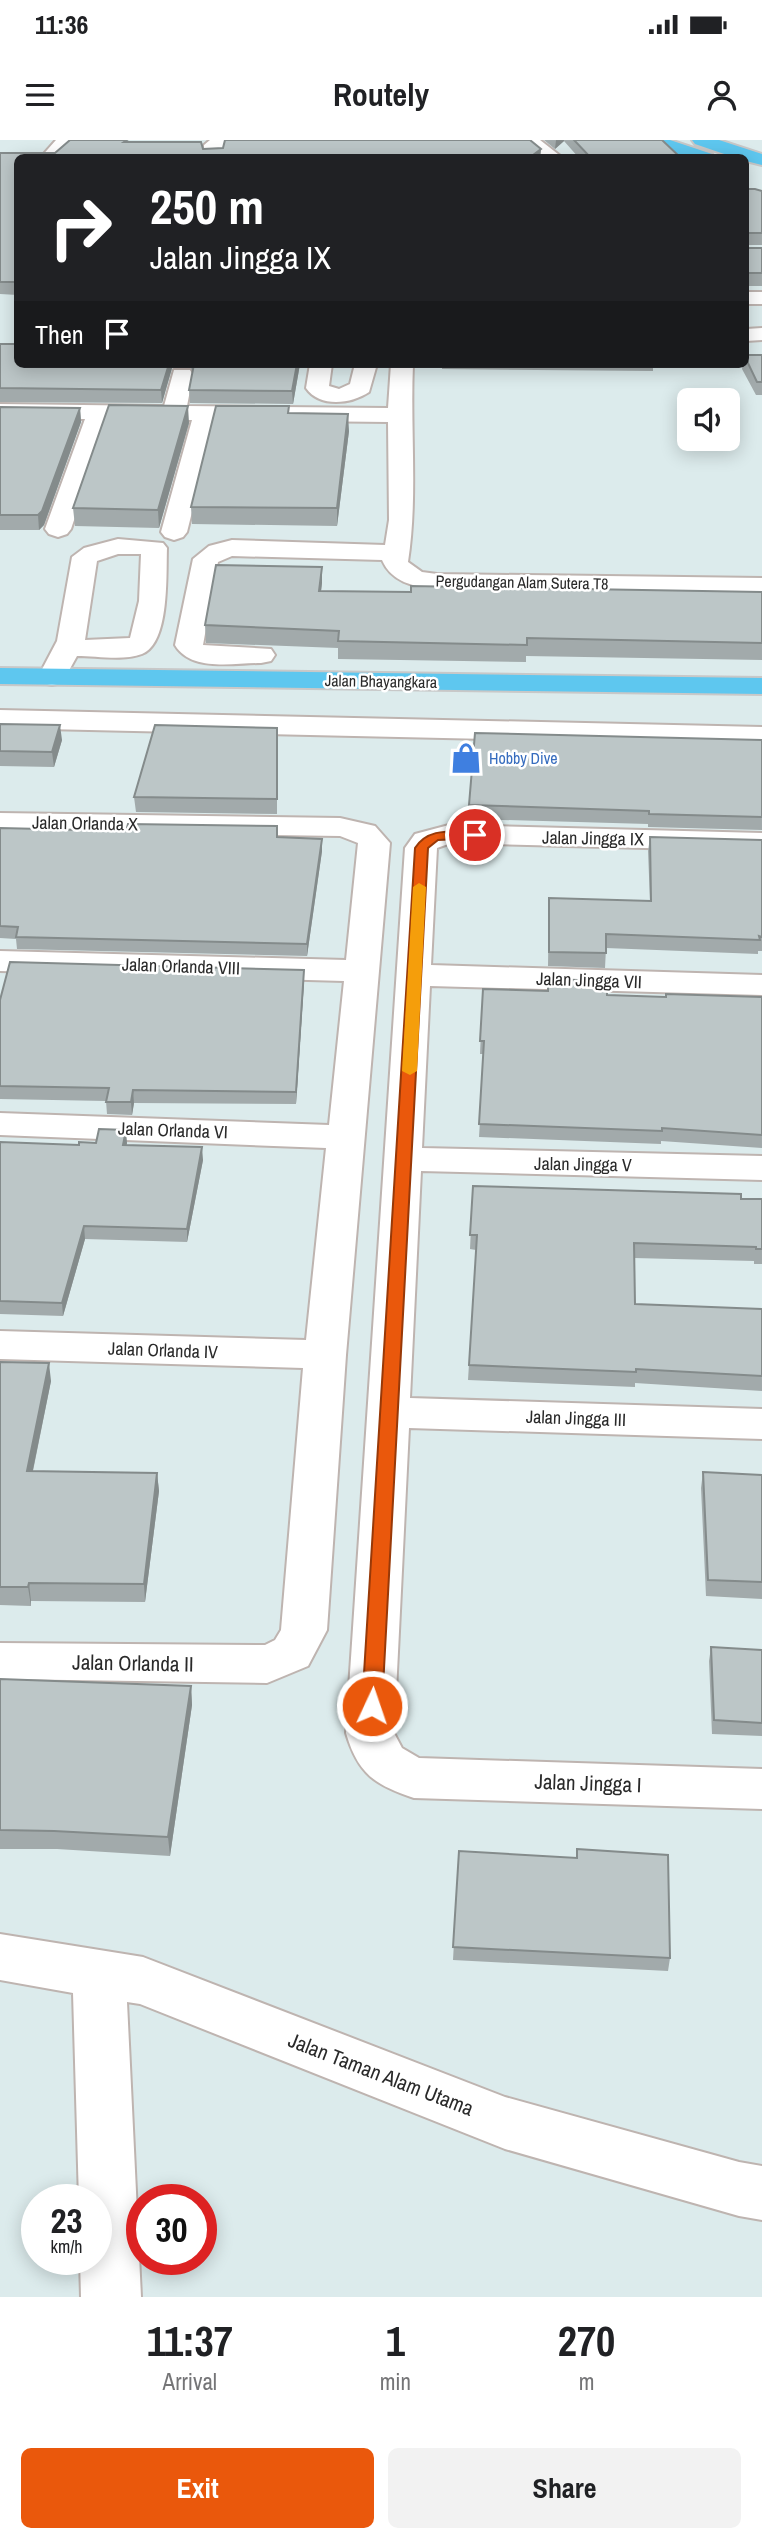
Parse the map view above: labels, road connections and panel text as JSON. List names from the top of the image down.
{
  "streets": {
    "main road": ["Jalan Bhayangkara"],
    "street": [
      "Pergudangan Alam Sutera T8",
      "Jalan Orlanda X",
      "Jalan Jingga IX",
      "Jalan Orlanda VIII",
      "Jalan Jingga VII",
      "Jalan Orlanda VI",
      "Jalan Jingga V",
      "Jalan Orlanda IV",
      "Jalan Jingga III",
      "Jalan Orlanda II",
      "Jalan Jingga I",
      "Jalan Taman Alam Utama"
    ]
  },
  "crossings": [
    ["Jalan Orlanda X", "Jalan Orlanda VIII"],
    ["Jalan Jingga IX", "Jalan Jingga VII"],
    ["Jalan Orlanda IV", "Jalan Orlanda II"],
    ["Jalan Jingga III", "Jalan Jingga I"]
  ],
  "places": {
    "shop": ["Hobby Dive"]
  },
  "page": {
    "status": "11:36",
    "header": "Routely",
    "turn": ["250 m", "Jalan Jingga IX"],
    "then": "Then",
    "speed": "23 km/h",
    "limit": "30",
    "eta": [
      "11:37",
      "Arrival",
      "1",
      "min",
      "270",
      "m"
    ],
    "buttons": ["Exit", "Share"]
  }
}
